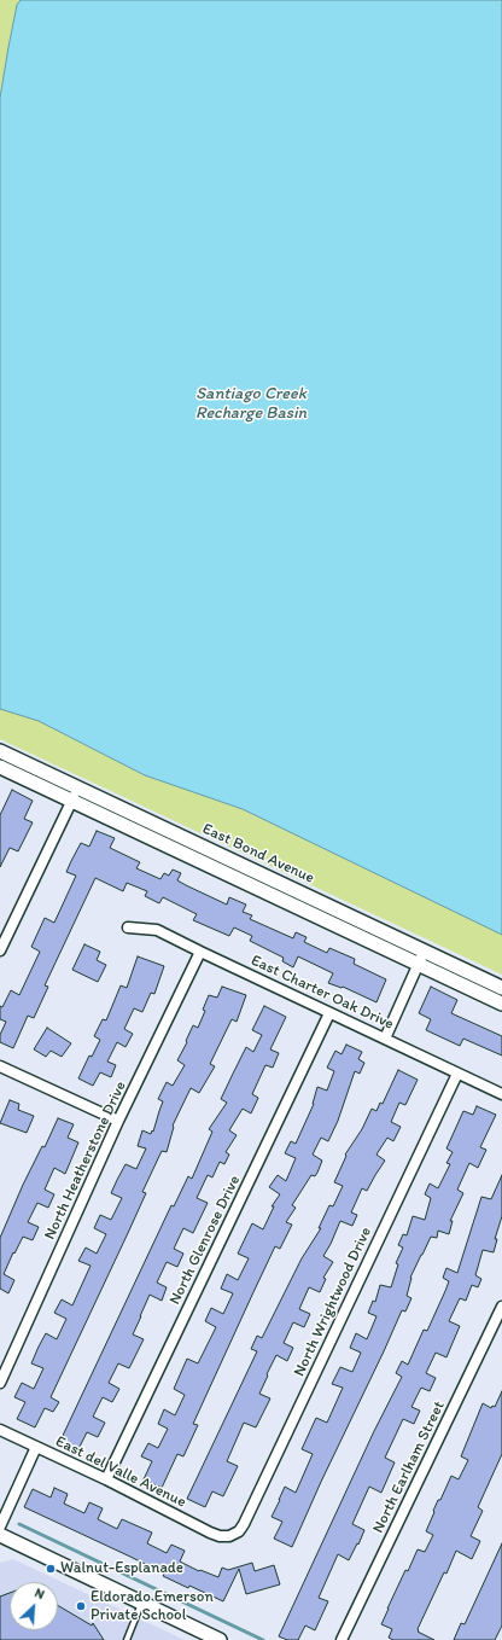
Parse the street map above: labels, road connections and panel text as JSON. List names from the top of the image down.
{
  "streets": {
    "street": [
      "East Bond Avenue",
      "East Charter Oak Drive",
      "North Heatherstone Drive",
      "North Glenrose Drive",
      "North Wrightwood Drive",
      "North Earlham Street",
      "East del Valle Avenue"
    ]
  },
  "crossings": [
    ["East Charter Oak Drive", "North Heatherstone Drive"],
    ["East Charter Oak Drive", "North Glenrose Drive"],
    ["East Charter Oak Drive", "North Wrightwood Drive"],
    ["North Glenrose Drive", "East del Valle Avenue"],
    ["North Wrightwood Drive", "East del Valle Avenue"]
  ],
  "water": ["Santiago Creek Recharge Basin"],
  "places": ["Walnut-Esplanade", "Eldorado Emerson Private School"],
  "north": "top right"
}
